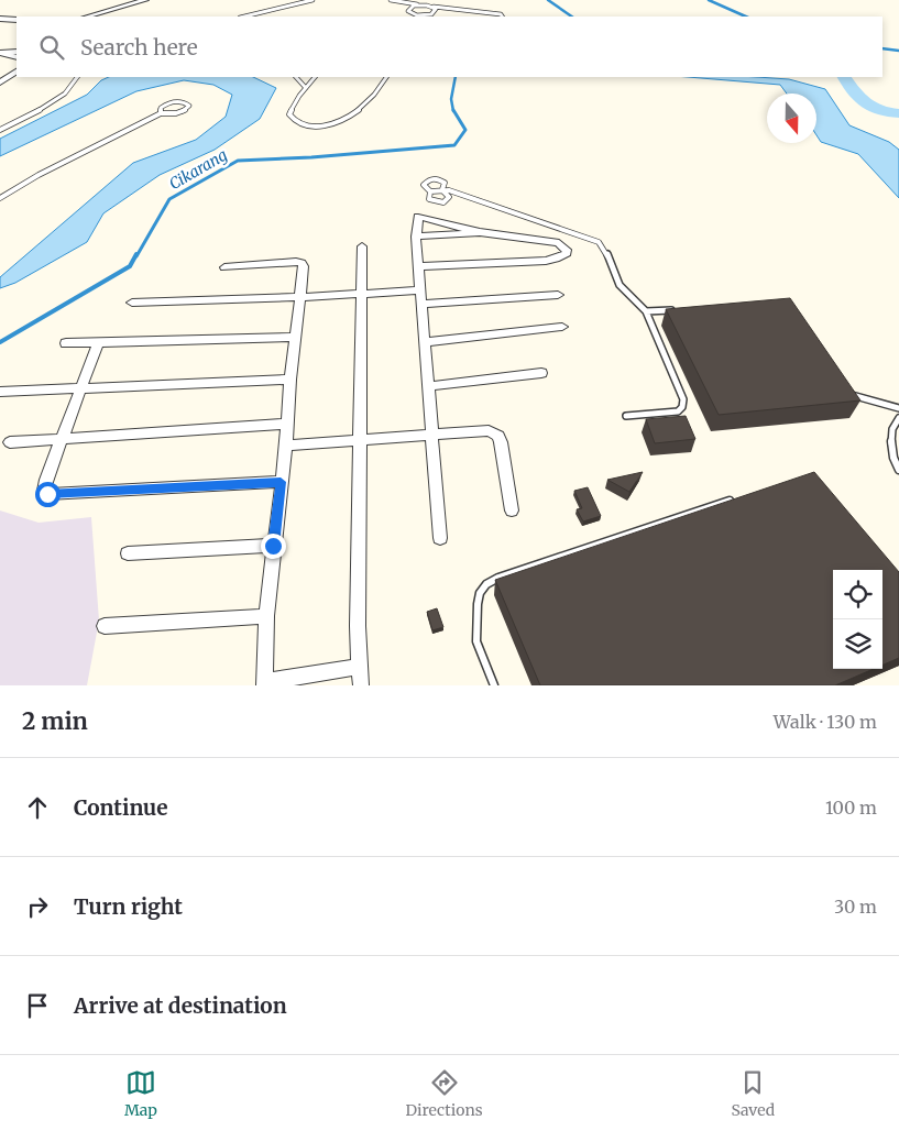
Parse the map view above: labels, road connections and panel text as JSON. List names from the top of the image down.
{
  "water": ["Cikarang"],
  "north": "bottom",
  "page": {
    "search": "Search here",
    "heading": ["2 min", "Walk · 130 m"],
    "list": [
      ["Continue", "100 m"],
      ["Turn right", "30 m"],
      "Arrive at destination"
    ],
    "nav": ["Map", "Directions", "Saved"]
  }
}
